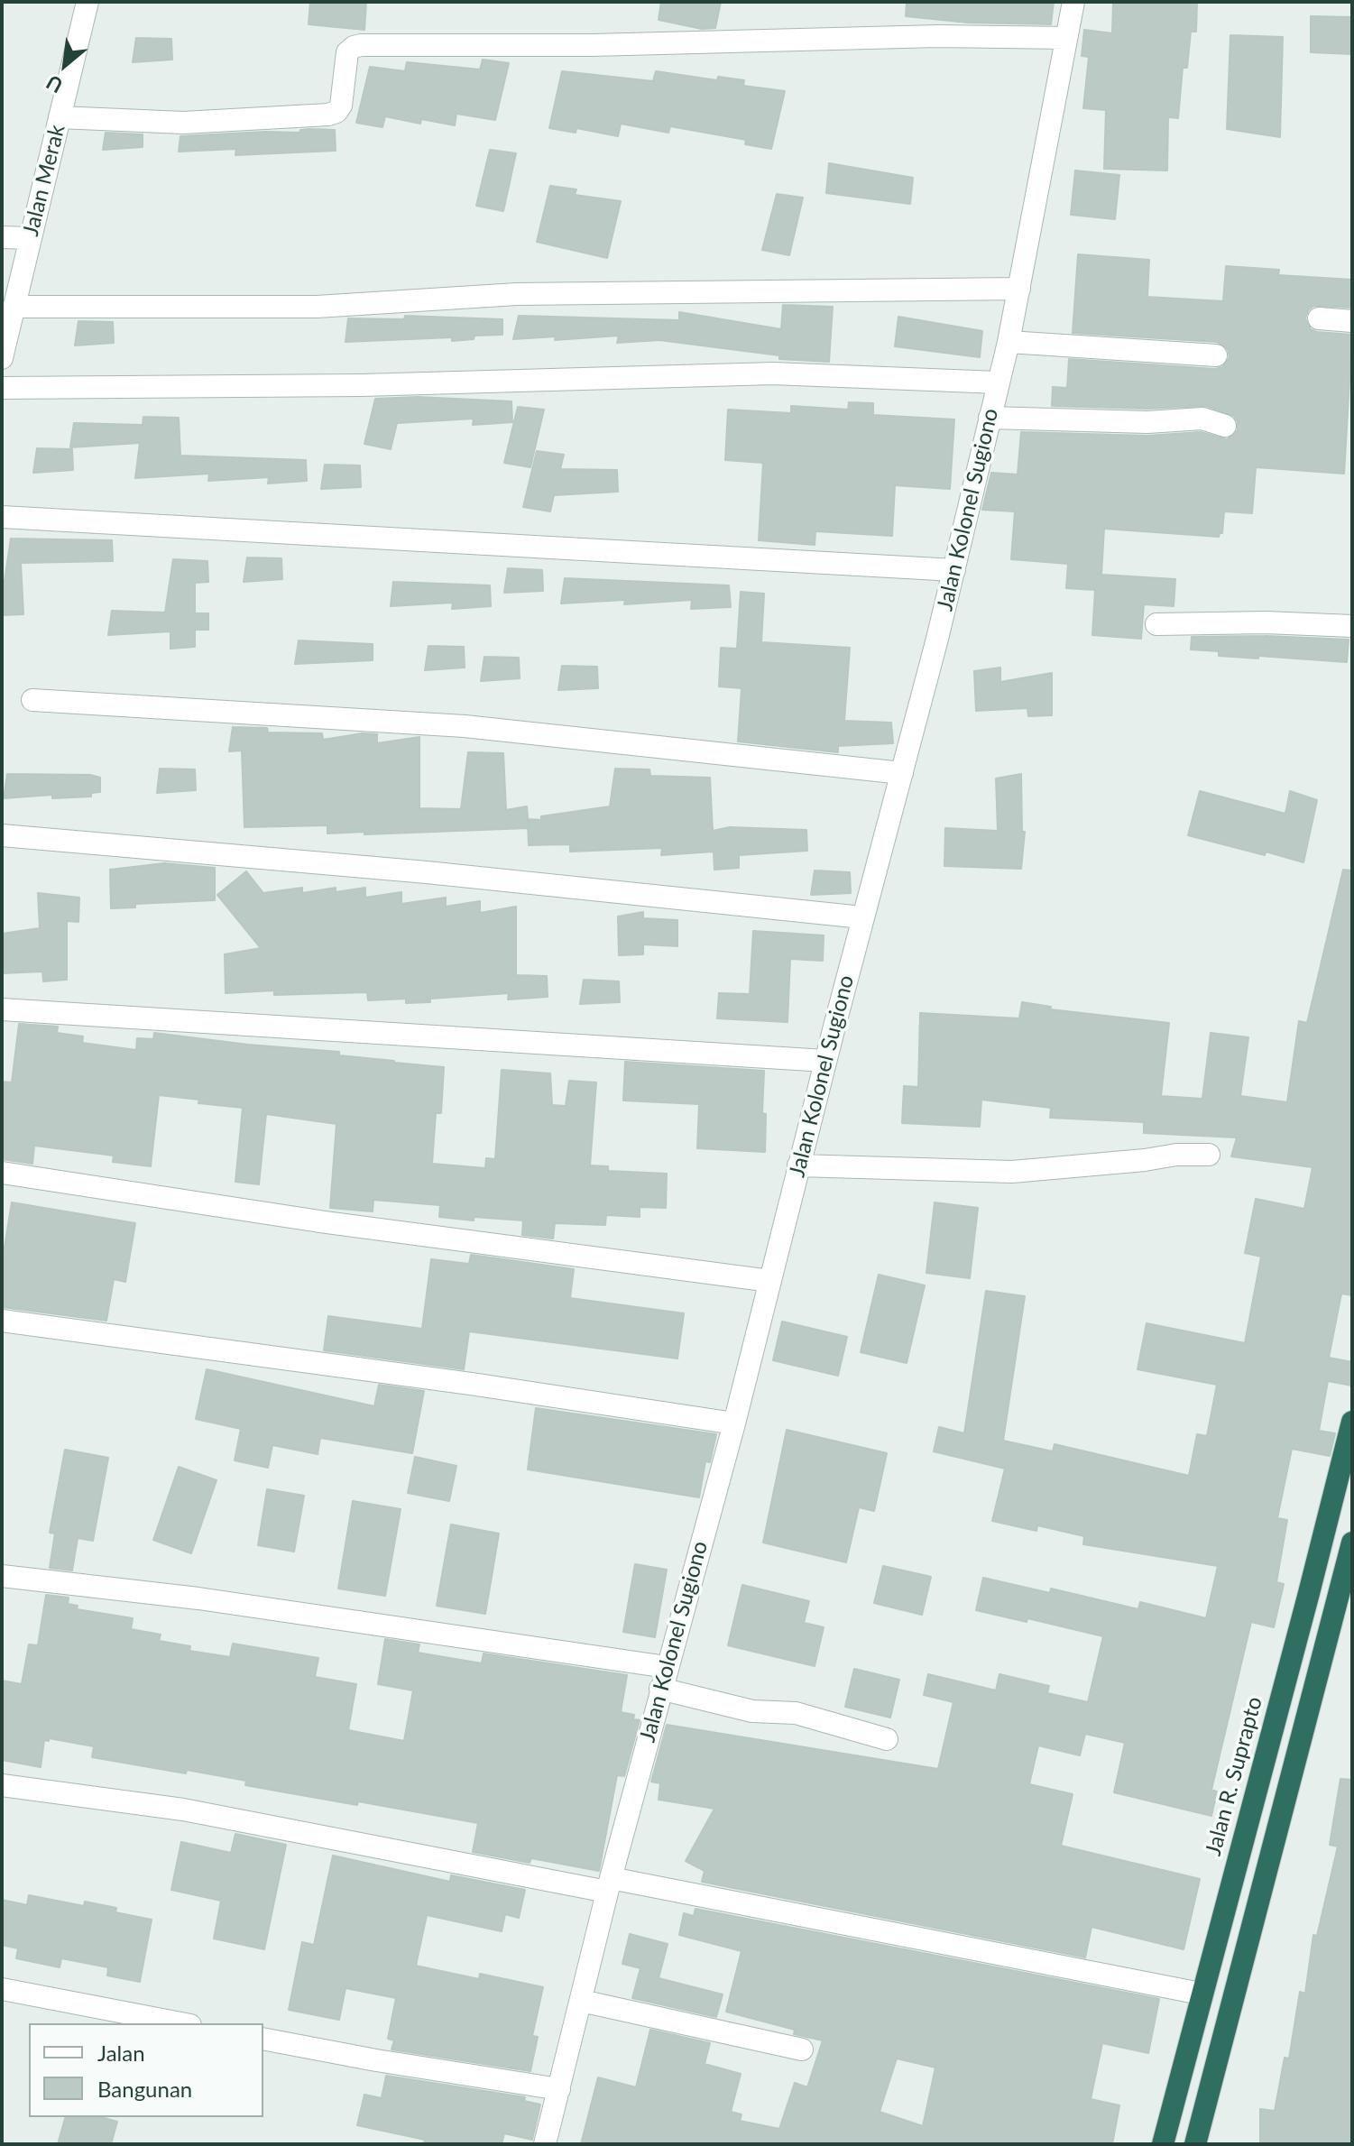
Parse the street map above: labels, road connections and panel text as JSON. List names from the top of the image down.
{
  "streets": {
    "highway": ["Jalan R. Suprapto"],
    "street": ["Jalan Merak", "Jalan Kolonel Sugiono"]
  },
  "legend": ["Jalan", "Bangunan"],
  "north": "bottom left"
}
